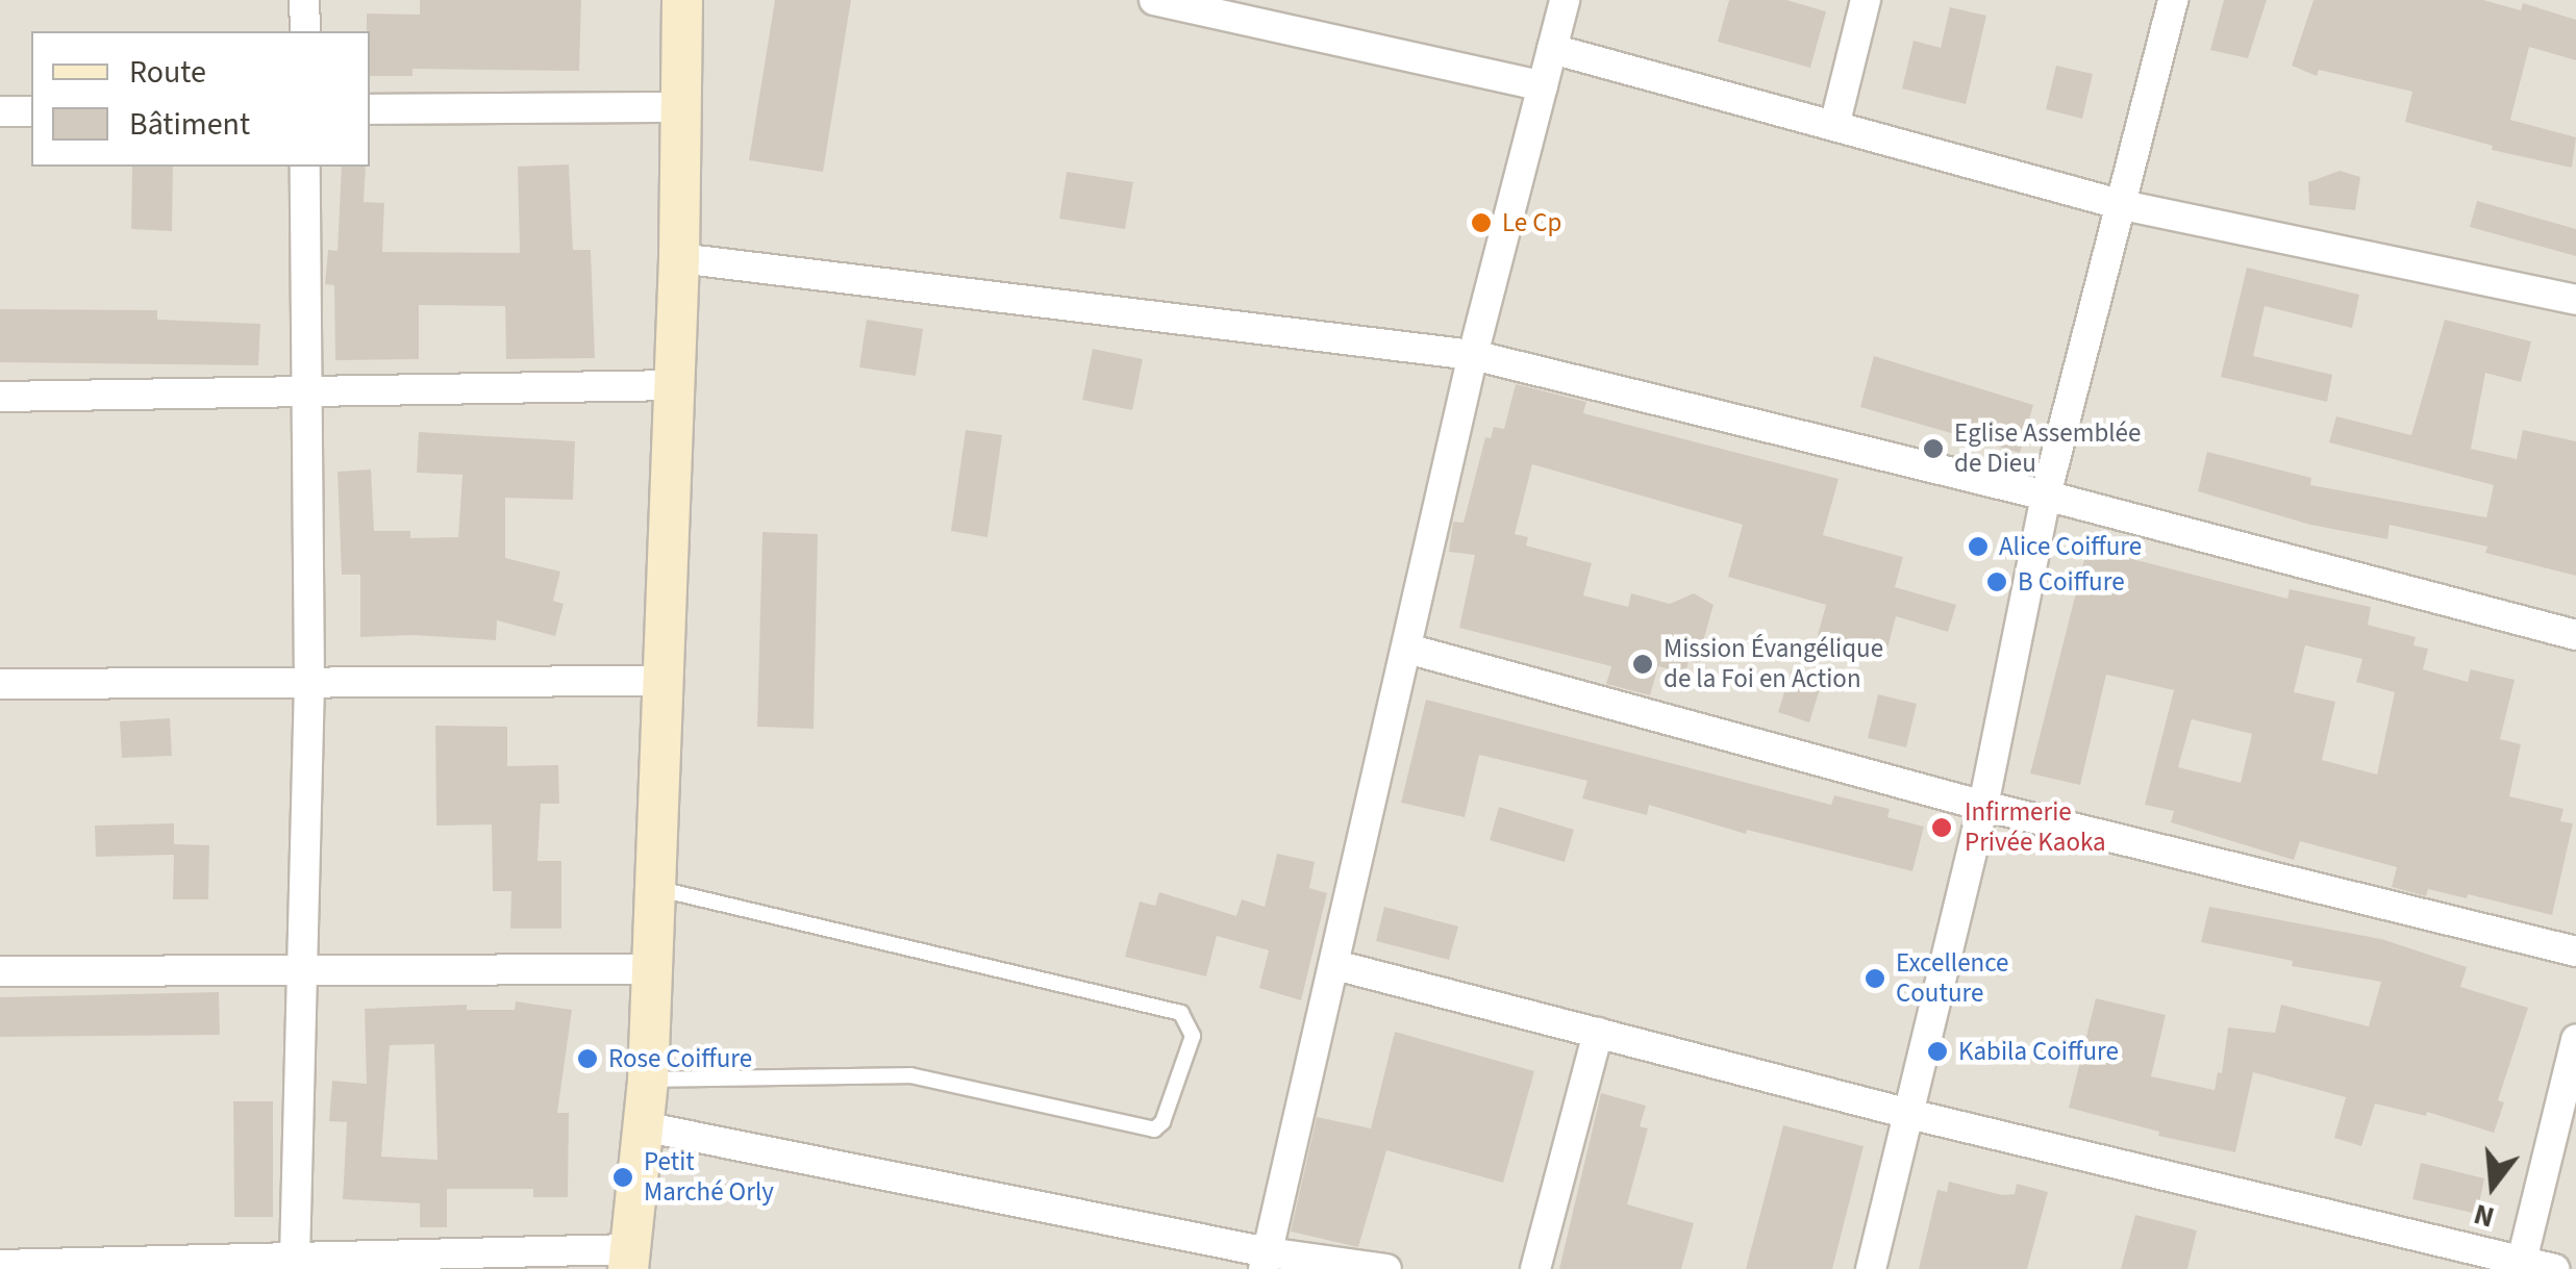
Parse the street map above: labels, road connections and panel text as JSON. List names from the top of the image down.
{
  "places": [
    "Le Cp",
    "Eglise Assemblée de Dieu",
    "Alice Coiffure",
    "B Coiffure",
    "Mission Évangélique de la Foi en Action",
    "Infirmerie Privée Kaoka",
    "Excellence Couture",
    "Kabila Coiffure",
    "Rose Coiffure",
    "Petit Marché Orly"
  ],
  "legend": ["Route", "Bâtiment"],
  "north": "bottom"
}
